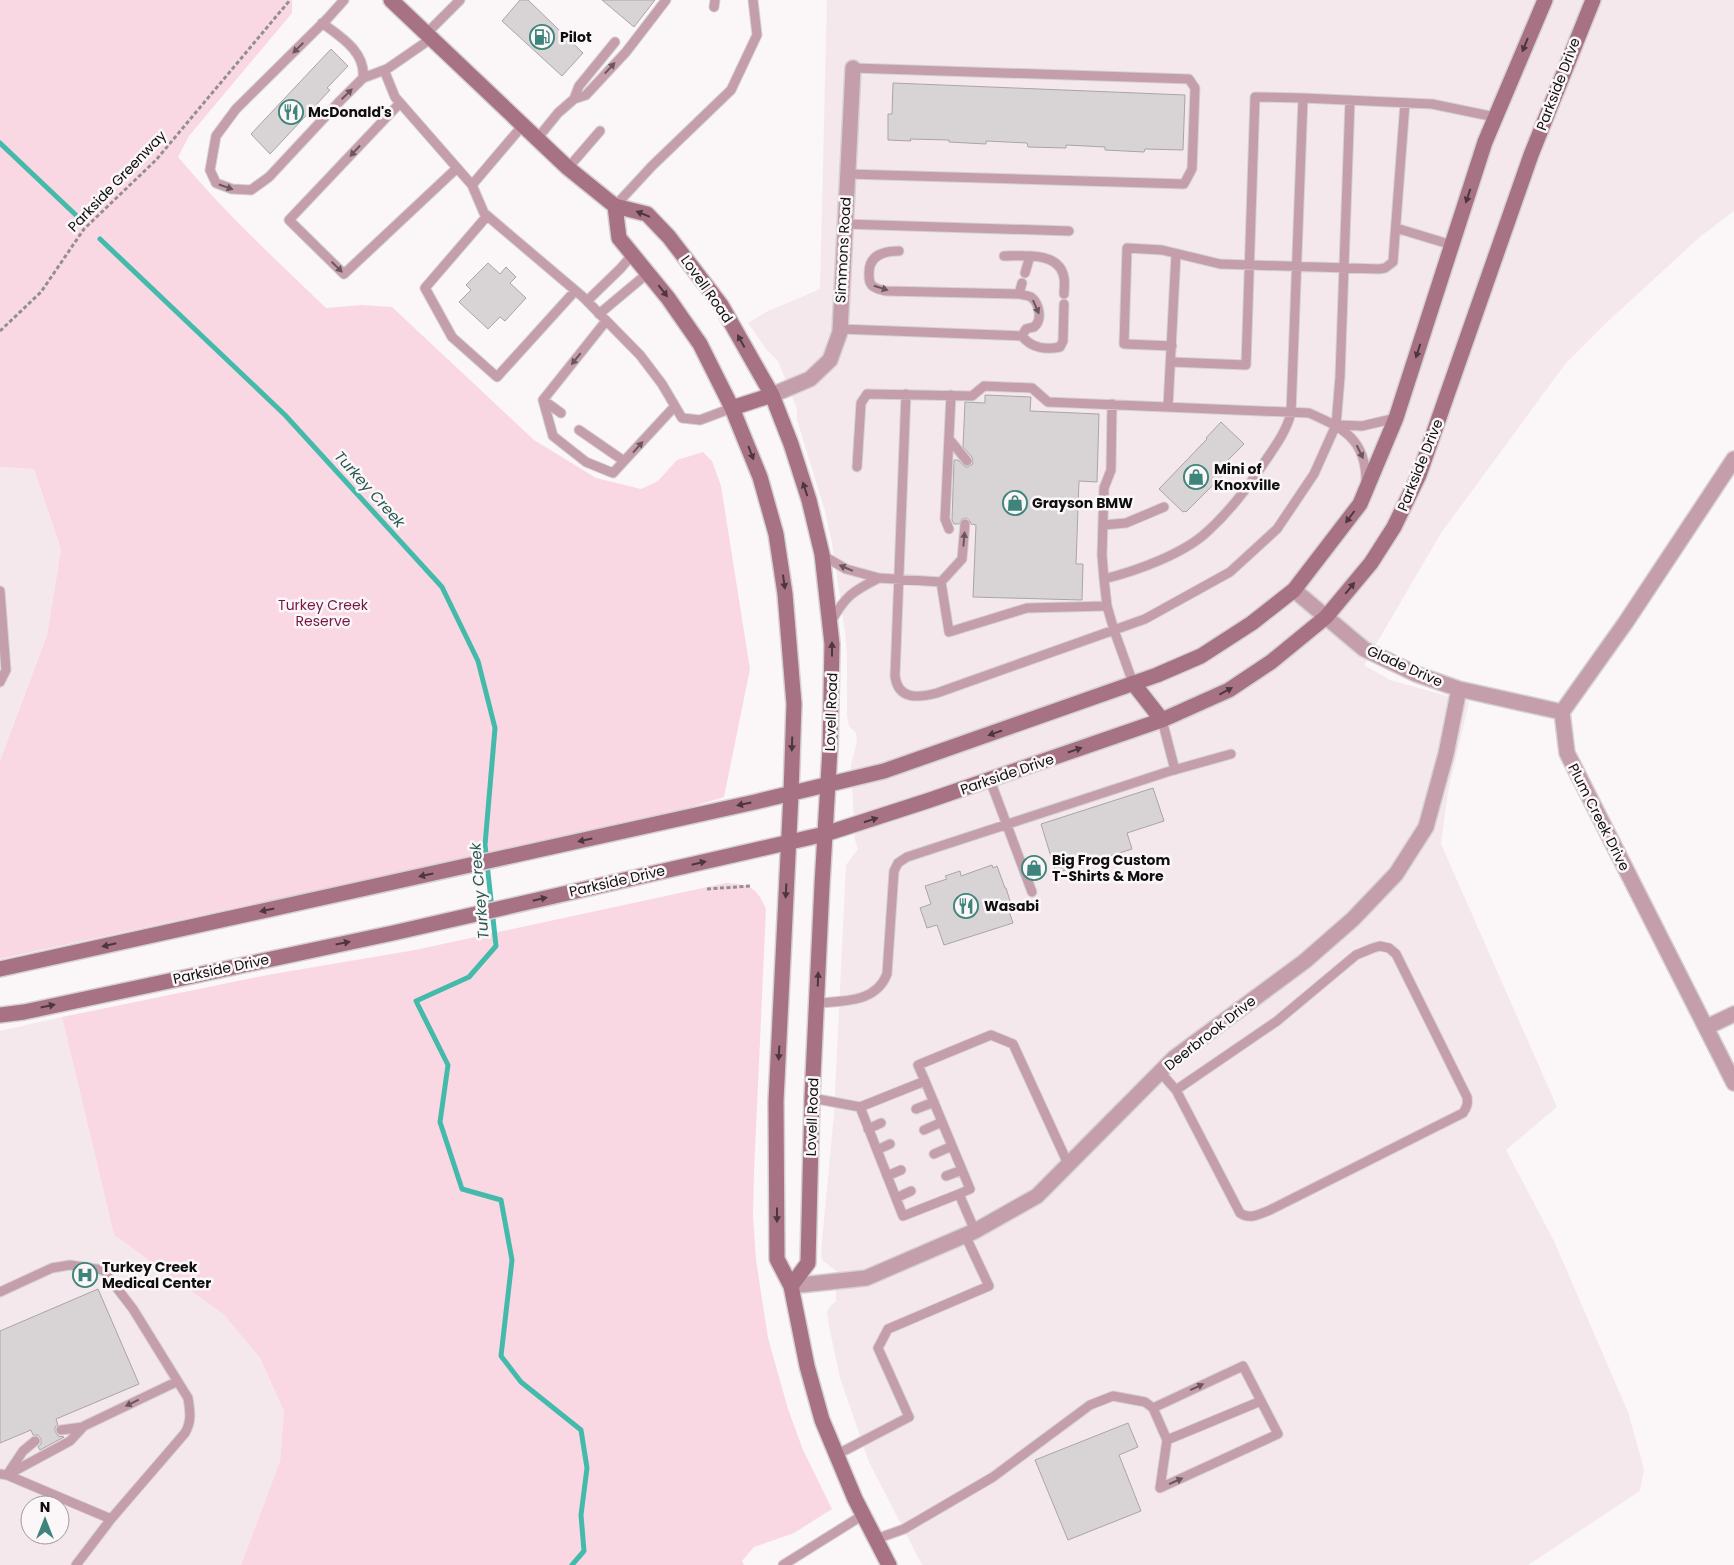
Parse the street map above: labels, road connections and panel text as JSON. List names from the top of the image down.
{
  "streets": {
    "street": [
      "Parkside Drive",
      "Simmons Road",
      "Lovell Road",
      "Glade Drive",
      "Plum Creek Drive",
      "Deerbrook Drive"
    ],
    "path": ["Parkside Greenway"]
  },
  "crossings": [
    ["Parkside Drive", "Lovell Road"],
    ["Parkside Drive", "Glade Drive"],
    ["Simmons Road", "Lovell Road"],
    ["Lovell Road", "Deerbrook Drive"],
    ["Glade Drive", "Plum Creek Drive"],
    ["Glade Drive", "Deerbrook Drive"]
  ],
  "water": ["Turkey Creek"],
  "parks": ["Turkey Creek Reserve"],
  "places": {
    "fuel station": ["Pilot"],
    "restaurant": ["McDonald's", "Wasabi"],
    "shop": ["Mini of Knoxville", "Grayson BMW", "Big Frog Custom T-Shirts & More"],
    "hospital": ["Turkey Creek Medical Center"]
  },
  "north": "top"
}
